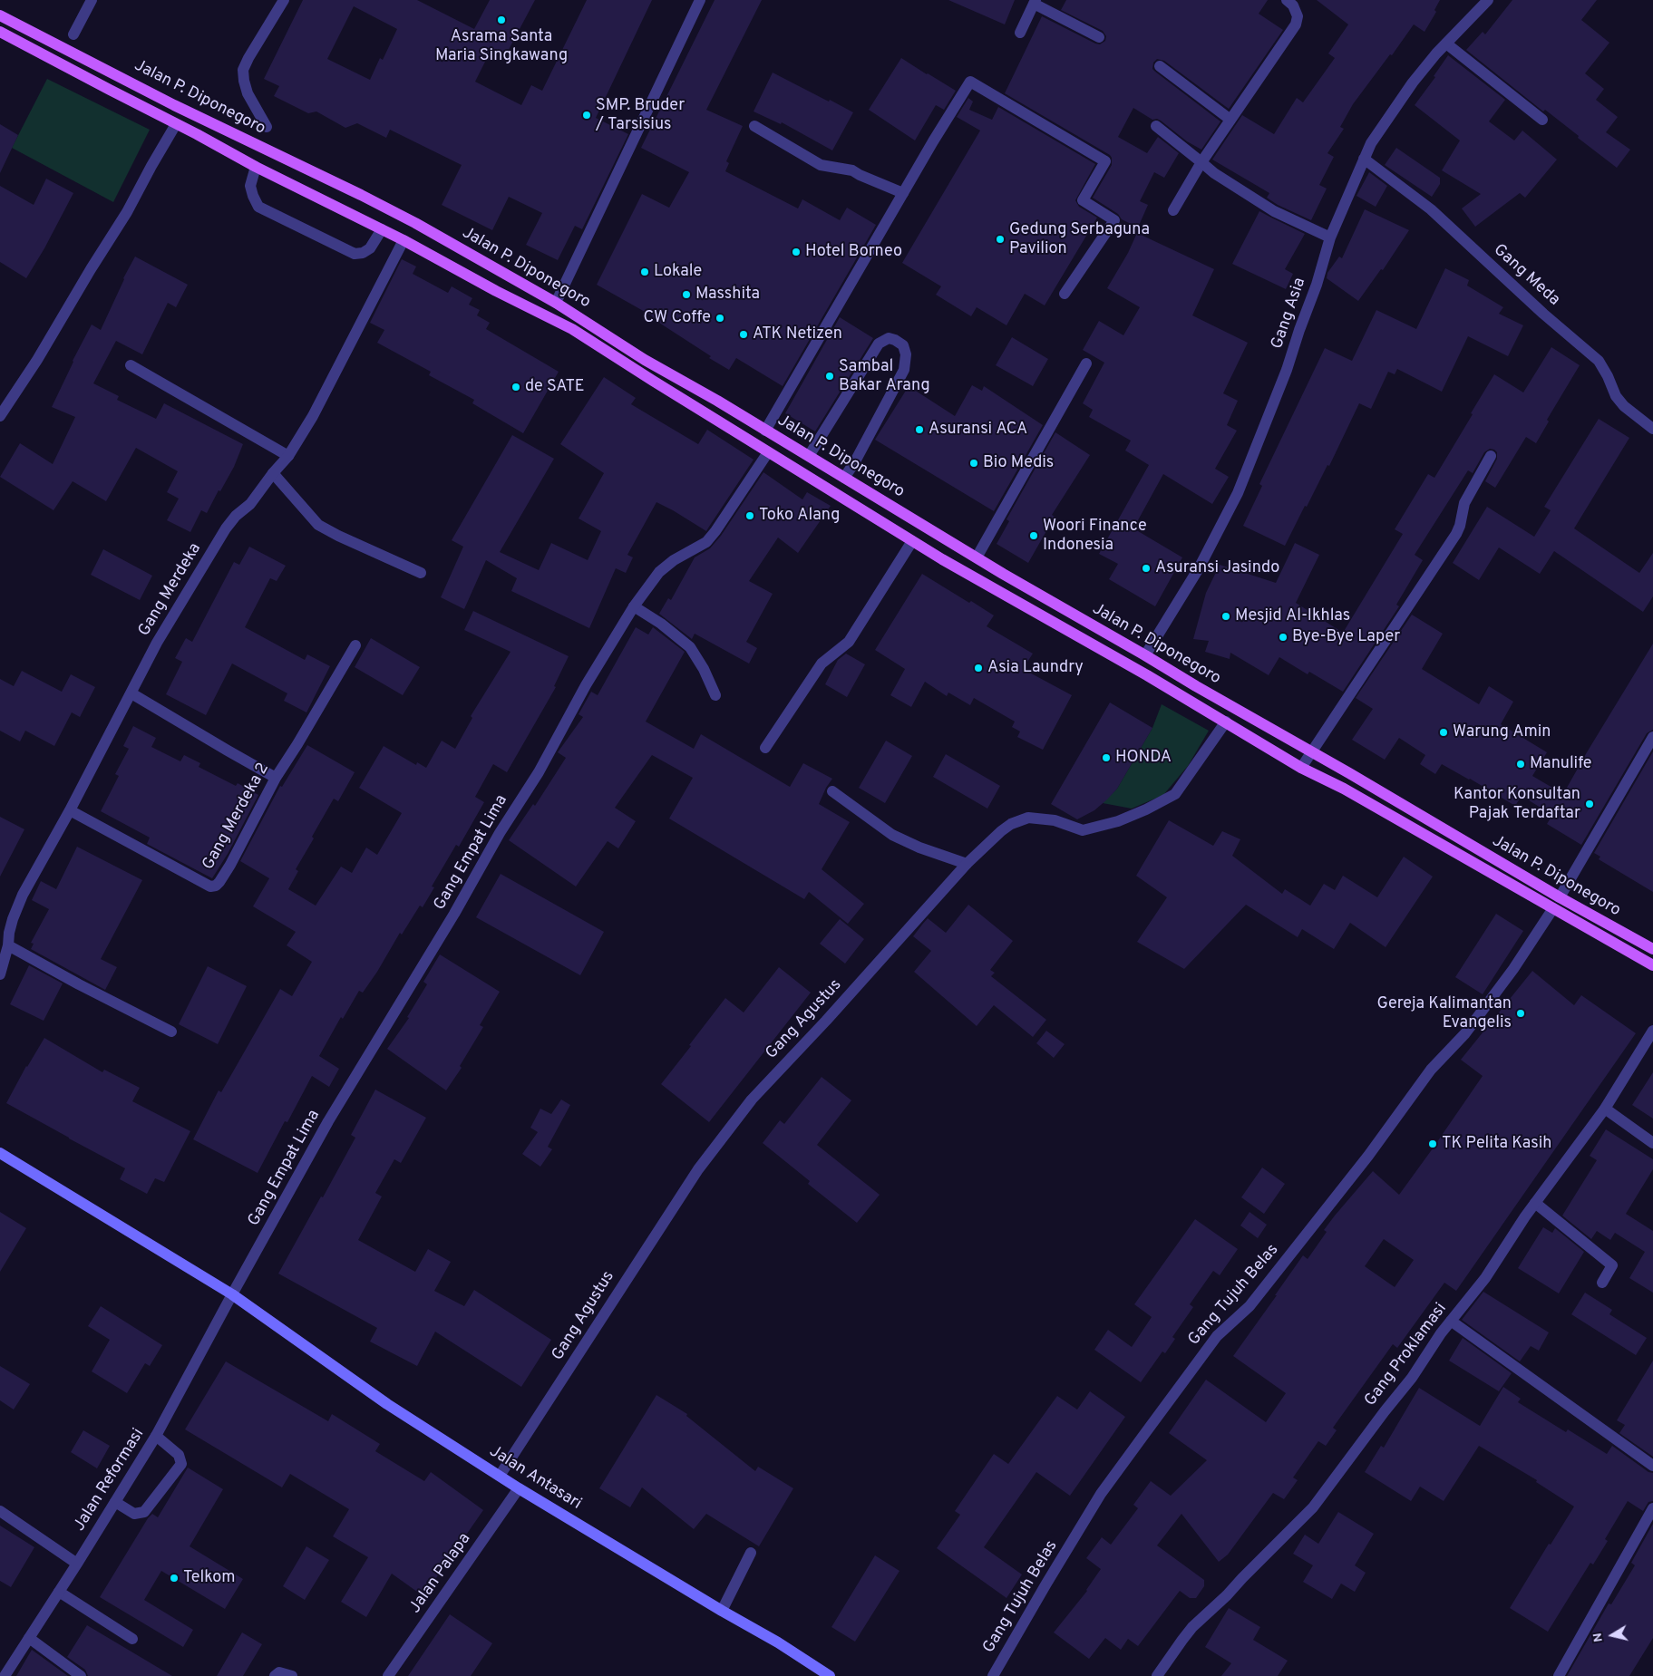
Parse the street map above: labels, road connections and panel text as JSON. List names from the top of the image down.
{
  "streets": {
    "main road": ["Jalan P. Diponegoro"],
    "street": [
      "Gang Meda",
      "Gang Asia",
      "Gang Merdeka",
      "Gang Merdeka 2",
      "Gang Empat Lima",
      "Gang Agustus",
      "Gang Tujuh Belas",
      "Gang Proklamasi",
      "Jalan Antasari",
      "Jalan Reformasi",
      "Jalan Palapa"
    ]
  },
  "crossings": [
    ["Jalan P. Diponegoro", "Gang Asia"],
    ["Jalan P. Diponegoro", "Gang Merdeka"],
    ["Jalan P. Diponegoro", "Gang Empat Lima"],
    ["Jalan P. Diponegoro", "Gang Agustus"],
    ["Jalan P. Diponegoro", "Gang Tujuh Belas"],
    ["Gang Meda", "Gang Asia"],
    ["Gang Merdeka", "Gang Merdeka 2"],
    ["Gang Empat Lima", "Jalan Antasari"],
    ["Gang Empat Lima", "Jalan Reformasi"],
    ["Gang Agustus", "Jalan Antasari"],
    ["Jalan Antasari", "Jalan Reformasi"],
    ["Jalan Antasari", "Jalan Palapa"]
  ],
  "places": [
    "Asrama Santa Maria Singkawang",
    "SMP. Bruder / Tarsisius",
    "Gedung Serbaguna Pavilion",
    "Hotel Borneo",
    "Lokale",
    "Masshita",
    "CW Coffe",
    "ATK Netizen",
    "Sambal Bakar Arang",
    "de SATE",
    "Asuransi ACA",
    "Bio Medis",
    "Toko Alang",
    "Woori Finance Indonesia",
    "Asuransi Jasindo",
    "Mesjid Al-Ikhlas",
    "Bye-Bye Laper",
    "Asia Laundry",
    "Warung Amin",
    "HONDA",
    "Manulife",
    "Kantor Konsultan Pajak Terdaftar",
    "Gereja Kalimantan Evangelis",
    "TK Pelita Kasih",
    "Telkom"
  ],
  "north": "left"
}
